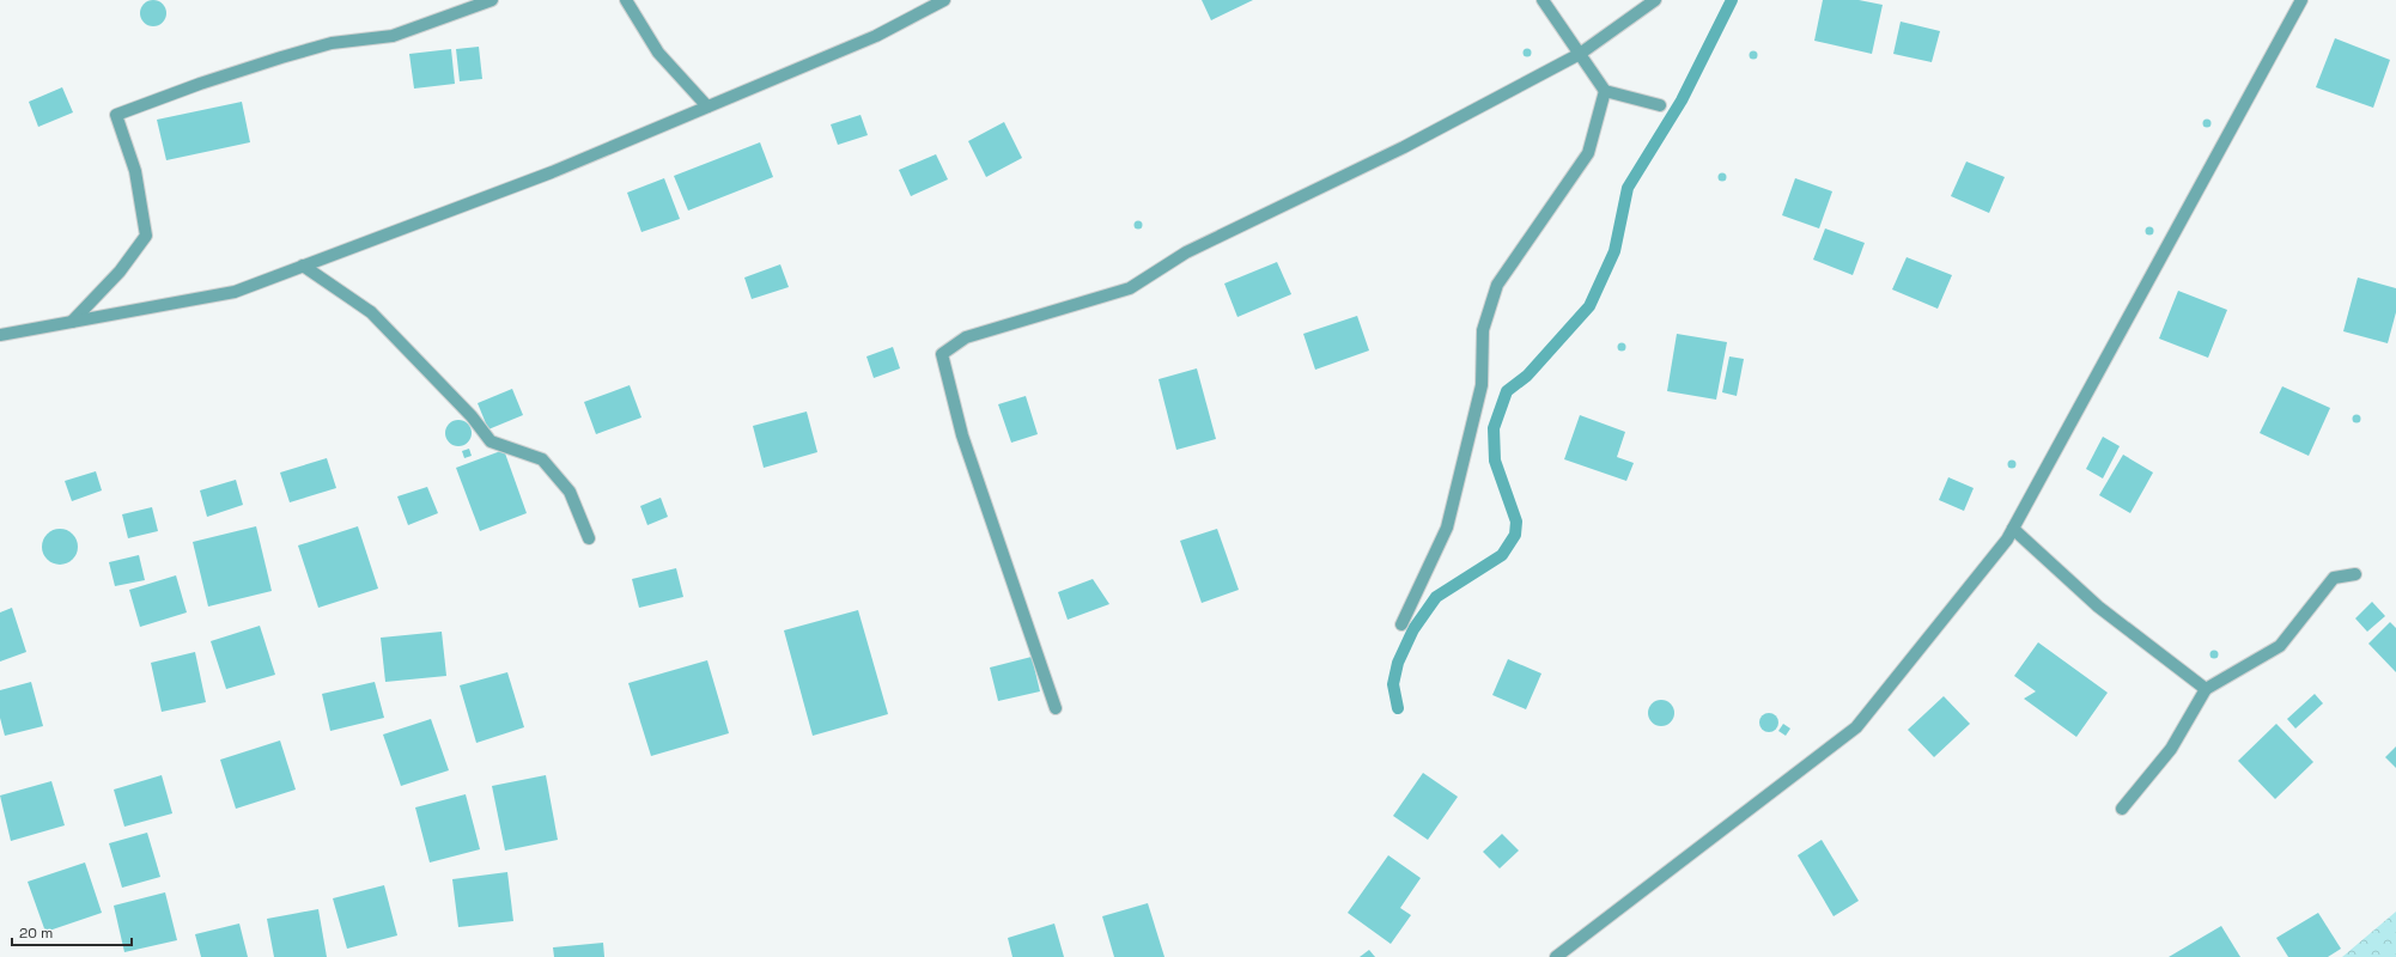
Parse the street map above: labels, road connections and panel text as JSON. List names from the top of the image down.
{
  "scale_bar": "20 m"
}
